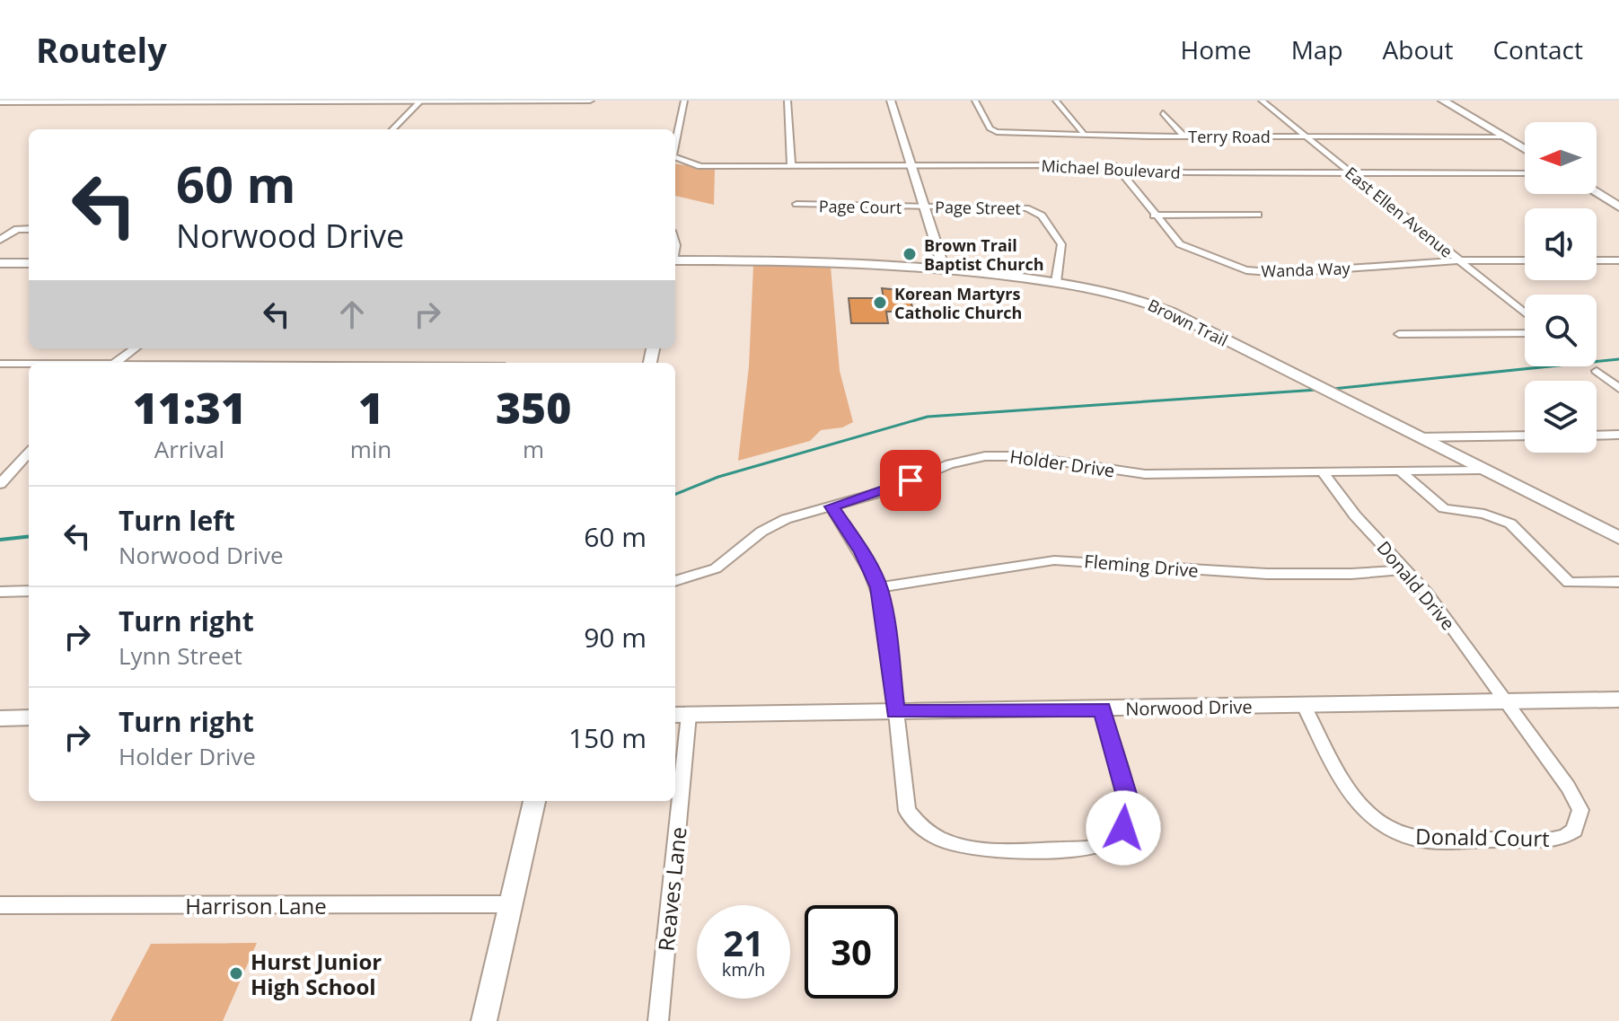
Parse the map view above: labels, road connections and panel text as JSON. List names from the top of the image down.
{
  "streets": {
    "main road": ["Brown Trail"],
    "street": [
      "Terry Road",
      "Michael Boulevard",
      "Page Court",
      "Page Street",
      "East Ellen Avenue",
      "Wanda Way",
      "Holder Drive",
      "Fleming Drive",
      "Donald Drive",
      "Norwood Drive",
      "Donald Court",
      "Reaves Lane",
      "Harrison Lane"
    ]
  },
  "crossings": [
    ["Terry Road", "East Ellen Avenue"],
    ["Michael Boulevard", "East Ellen Avenue"],
    ["Michael Boulevard", "Wanda Way"],
    ["Page Court", "Page Street"],
    ["Page Street", "Brown Trail"],
    ["East Ellen Avenue", "Wanda Way"],
    ["Brown Trail", "Holder Drive"],
    ["Holder Drive", "Donald Drive"],
    ["Fleming Drive", "Donald Drive"],
    ["Donald Drive", "Norwood Drive"],
    ["Donald Drive", "Donald Court"],
    ["Norwood Drive", "Donald Court"],
    ["Norwood Drive", "Reaves Lane"]
  ],
  "places": ["Brown Trail Baptist Church", "Korean Martyrs Catholic Church", "Hurst Junior High School"],
  "north": "left",
  "page": {
    "header": "Routely",
    "nav": [
      "Home",
      "Map",
      "About",
      "Contact"
    ],
    "turn": ["60 m", "Norwood Drive"],
    "eta": [
      "11:31",
      "Arrival",
      "1",
      "min",
      "350",
      "m"
    ],
    "list": [
      {
        "name": "Turn left",
        "note": "Norwood Drive",
        "value": "60 m"
      },
      {
        "name": "Turn right",
        "note": "Lynn Street",
        "value": "90 m"
      },
      {
        "name": "Turn right",
        "note": "Holder Drive",
        "value": "150 m"
      }
    ],
    "speed": "21 km/h",
    "limit": "30"
  }
}
